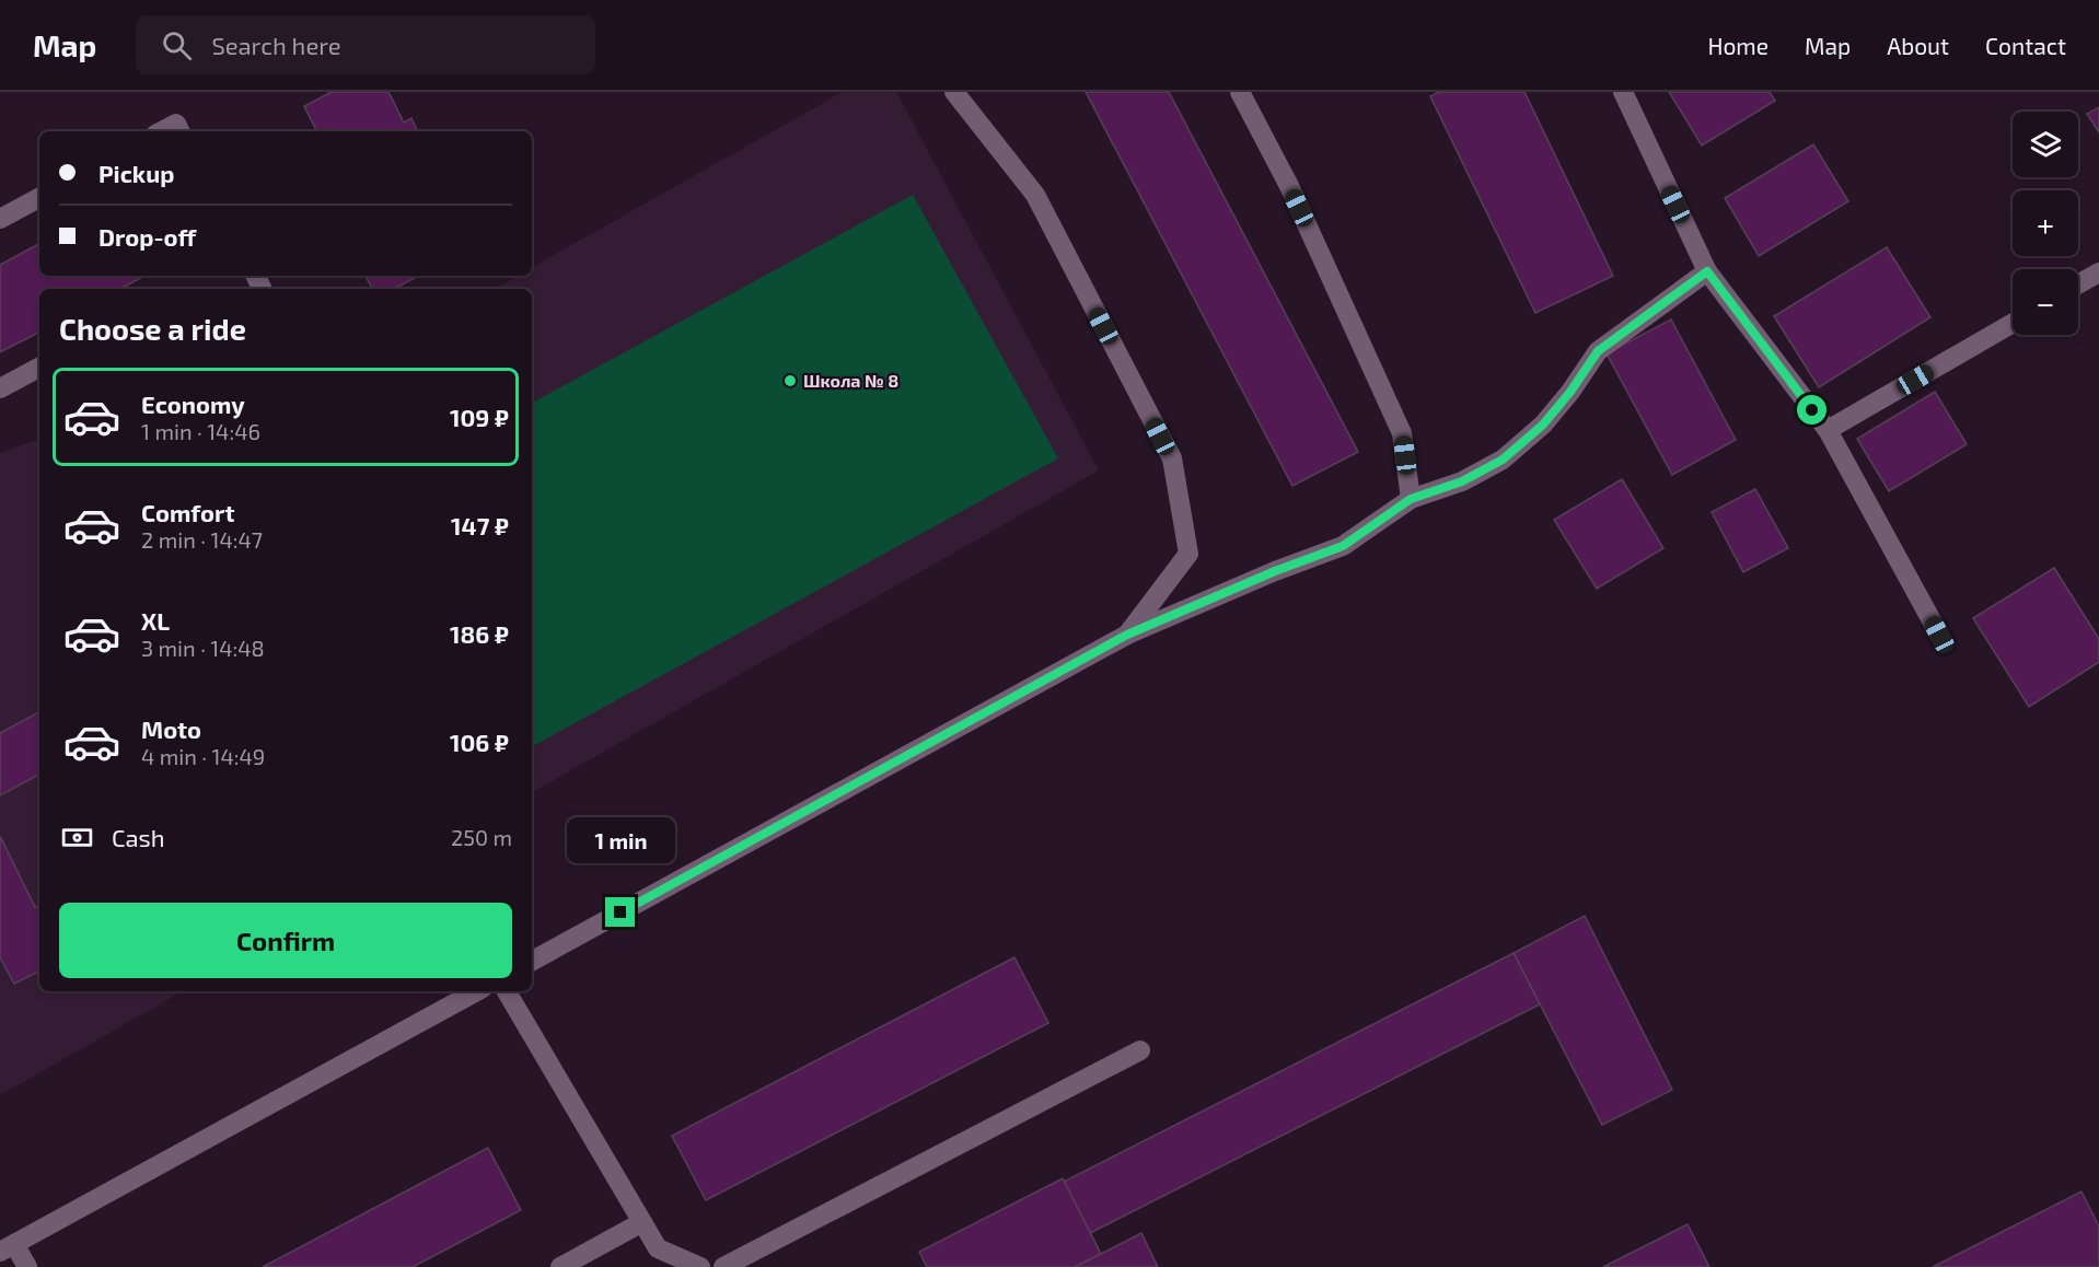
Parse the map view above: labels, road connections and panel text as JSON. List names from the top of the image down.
{
  "places": ["Школа № 8"],
  "page": {
    "header": "Map",
    "search": "Search here",
    "nav": [
      "Home",
      "Map",
      "About",
      "Contact"
    ],
    "map_buttons": ["+", "−"],
    "banner": ["Pickup", "Drop-off"],
    "heading": "Choose a ride",
    "list": [
      {
        "name": "Economy",
        "note": "1 min · 14:46",
        "value": "109 ₽"
      },
      {
        "name": "Comfort",
        "note": "2 min · 14:47",
        "value": "147 ₽"
      },
      {
        "name": "XL",
        "note": "3 min · 14:48",
        "value": "186 ₽"
      },
      {
        "name": "Moto",
        "note": "4 min · 14:49",
        "value": "106 ₽"
      }
    ],
    "pay": ["Cash", "250 m"],
    "bubble": "1 min",
    "buttons": "Confirm"
  }
}
